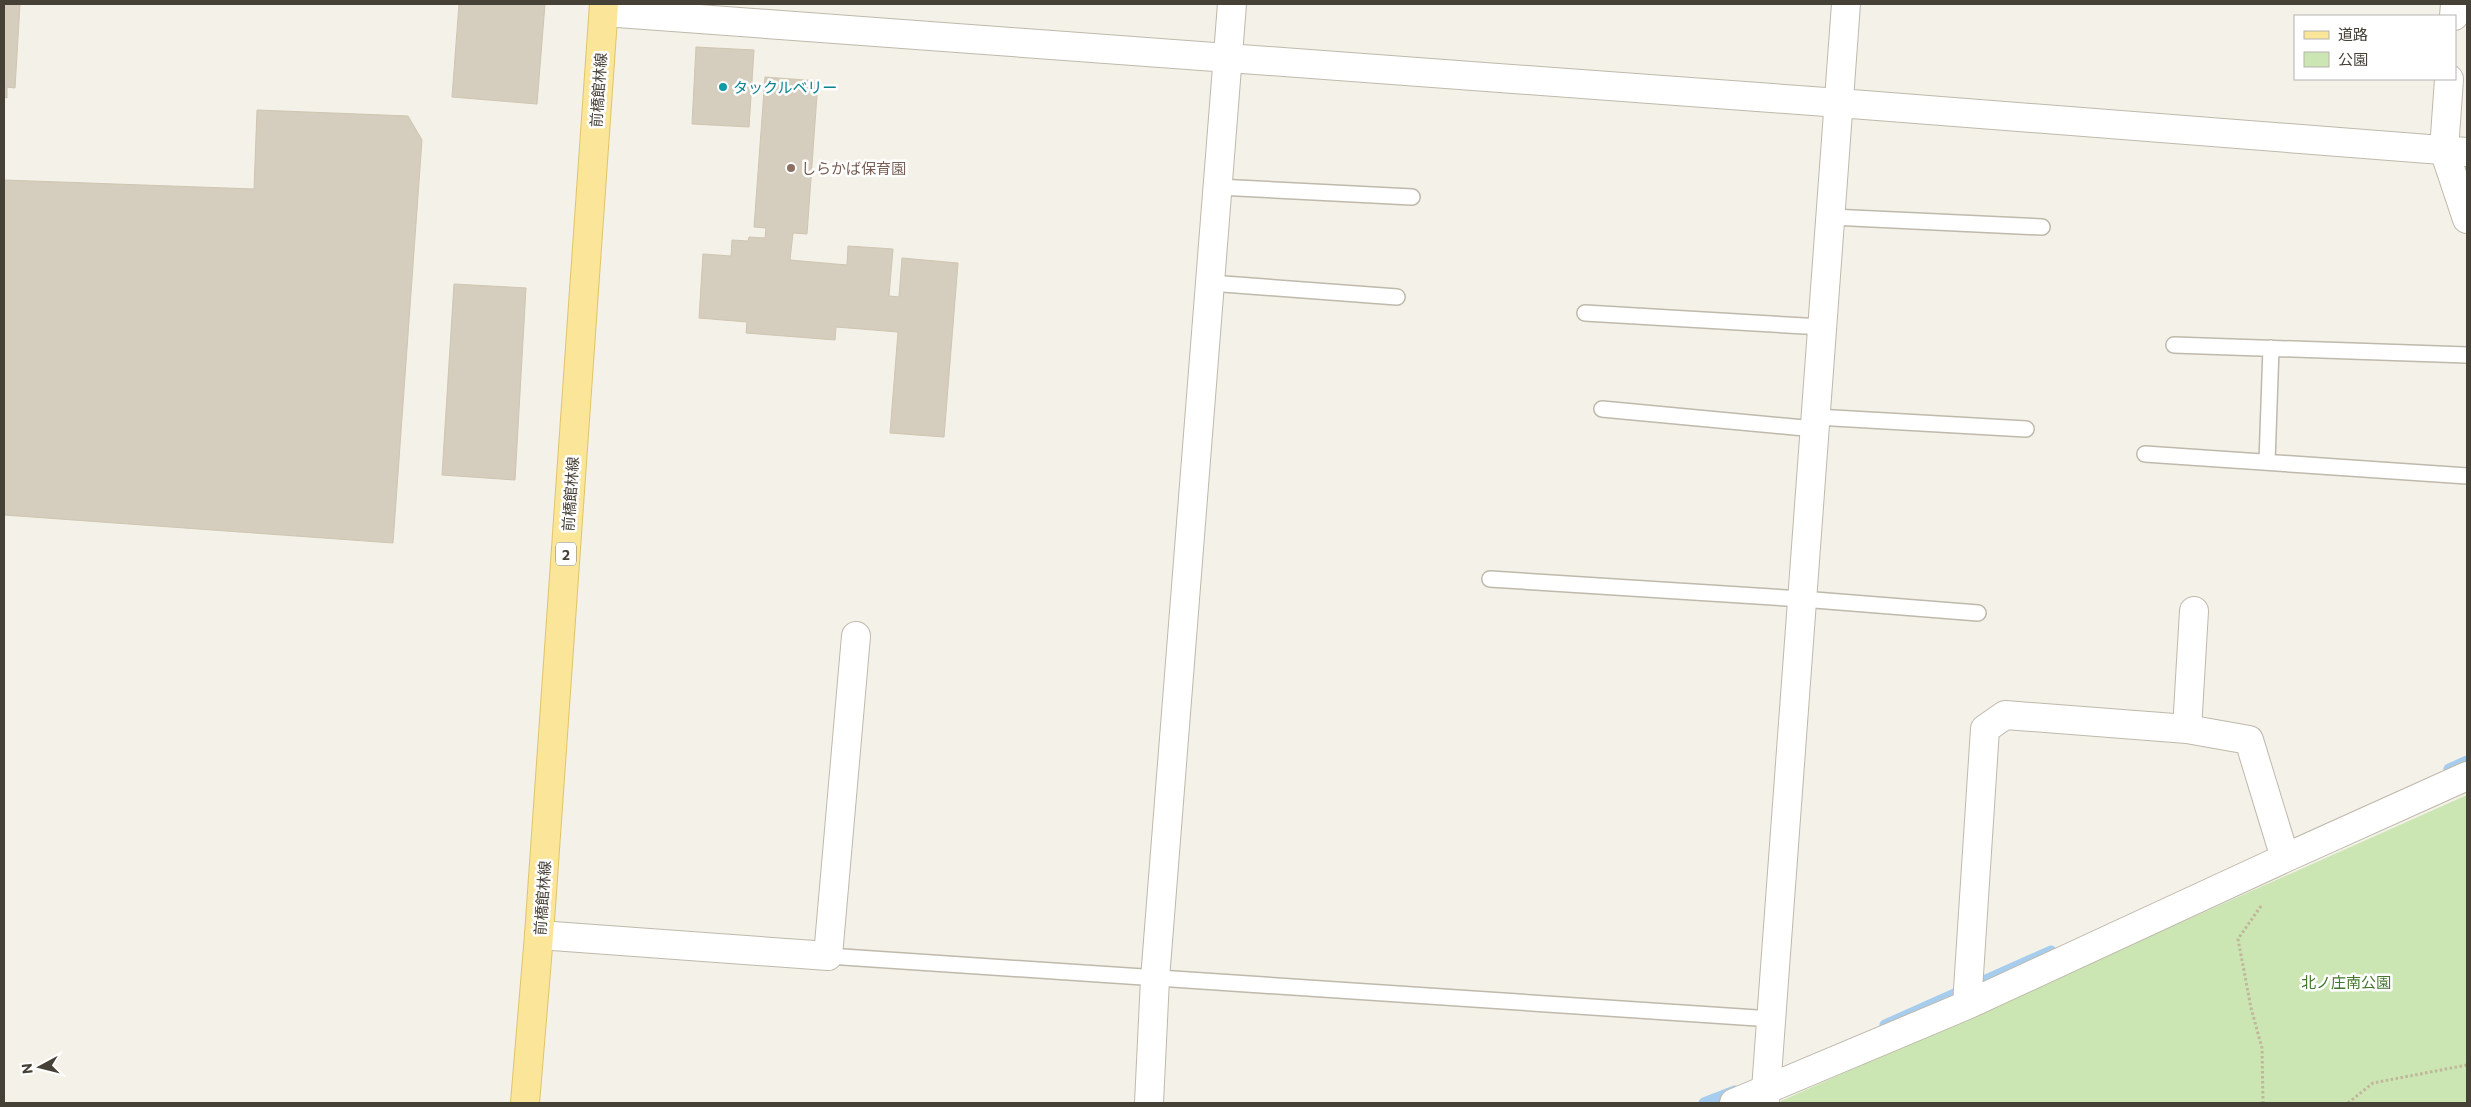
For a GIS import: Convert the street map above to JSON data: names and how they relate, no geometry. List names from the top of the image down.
{
  "streets": {
    "main road": ["前橋館林線", "2"]
  },
  "parks": ["北ノ庄南公園"],
  "places": ["タックルベリー", "しらかば保育園"],
  "legend": ["道路", "公園"],
  "north": "left"
}
